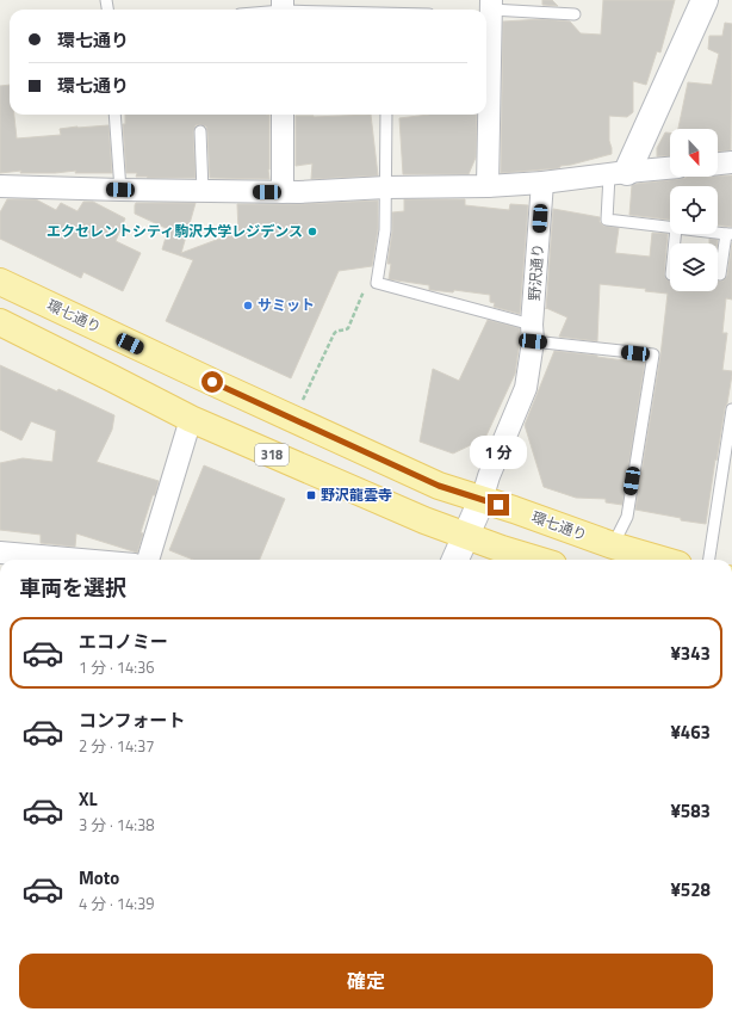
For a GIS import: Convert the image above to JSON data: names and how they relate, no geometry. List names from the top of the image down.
{
  "streets": {
    "main road": ["環七通り", "318"],
    "street": ["野沢通り"]
  },
  "crossings": [
    ["野沢通り", "環七通り"],
    ["野沢通り", "318"]
  ],
  "places": {
    "other": ["エクセレントシティ駒沢大学レジデンス", "サミット"],
    "transit": ["野沢龍雲寺"]
  },
  "north": "bottom",
  "page": {
    "banner": ["環七通り", "環七通り"],
    "bubble": "1 分",
    "heading": "車両を選択",
    "list": [
      {
        "name": "エコノミー",
        "note": "1 分 · 14:36",
        "value": "¥343"
      },
      {
        "name": "コンフォート",
        "note": "2 分 · 14:37",
        "value": "¥463"
      },
      {
        "name": "XL",
        "note": "3 分 · 14:38",
        "value": "¥583"
      },
      {
        "name": "Moto",
        "note": "4 分 · 14:39",
        "value": "¥528"
      }
    ],
    "buttons": "確定"
  }
}
